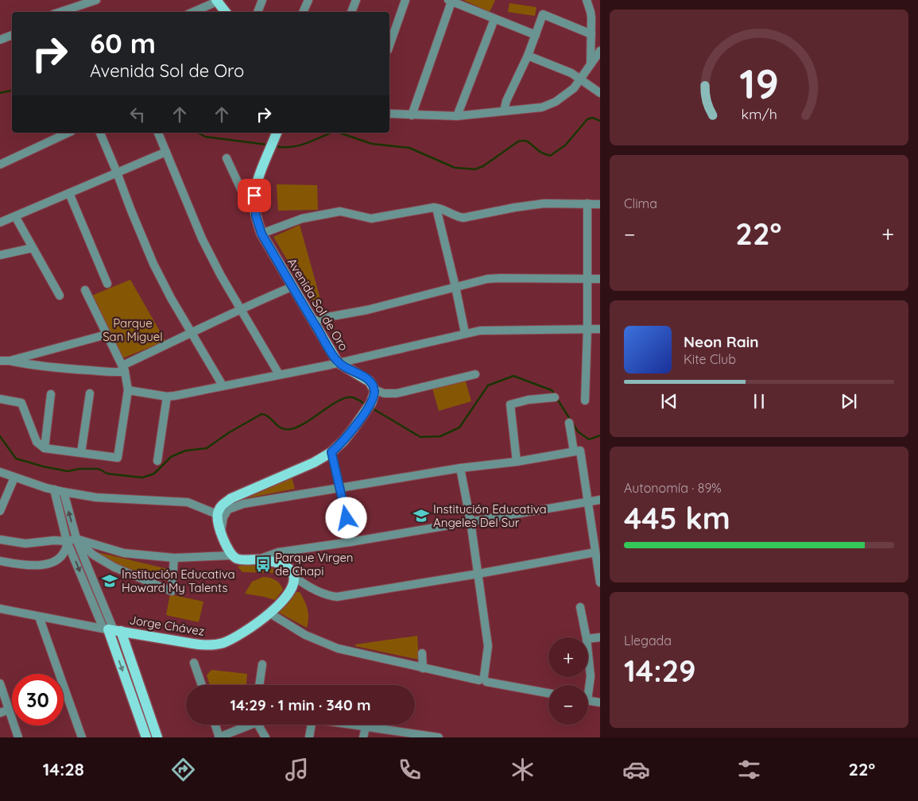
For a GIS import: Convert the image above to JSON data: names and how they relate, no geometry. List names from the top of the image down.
{
  "streets": {
    "main road": ["Avenida Sol de Oro", "Jorge Chávez"]
  },
  "parks": ["Parque San Miguel"],
  "places": {
    "school or university": ["Institución Educativa Angeles Del Sur", "Institución Educativa Howard My Talents"],
    "bus stop": ["Parque Virgen de Chapi"]
  },
  "page": {
    "turn": ["60 m", "Avenida Sol de Oro"],
    "tile": [
      "Clima",
      ["Autonomía · 89%", "445 km"],
      ["Llegada", "14:29"]
    ],
    "heat": ["−", "22°", "+"],
    "song": ["Neon Rain", "Kite Club"],
    "map_buttons": ["+", "−"],
    "limit": "30",
    "trip": "14:29 · 1 min · 340 m",
    "tabs": ["14:28", "22°"],
    "gauge": ["19", "km/h"]
  }
}
